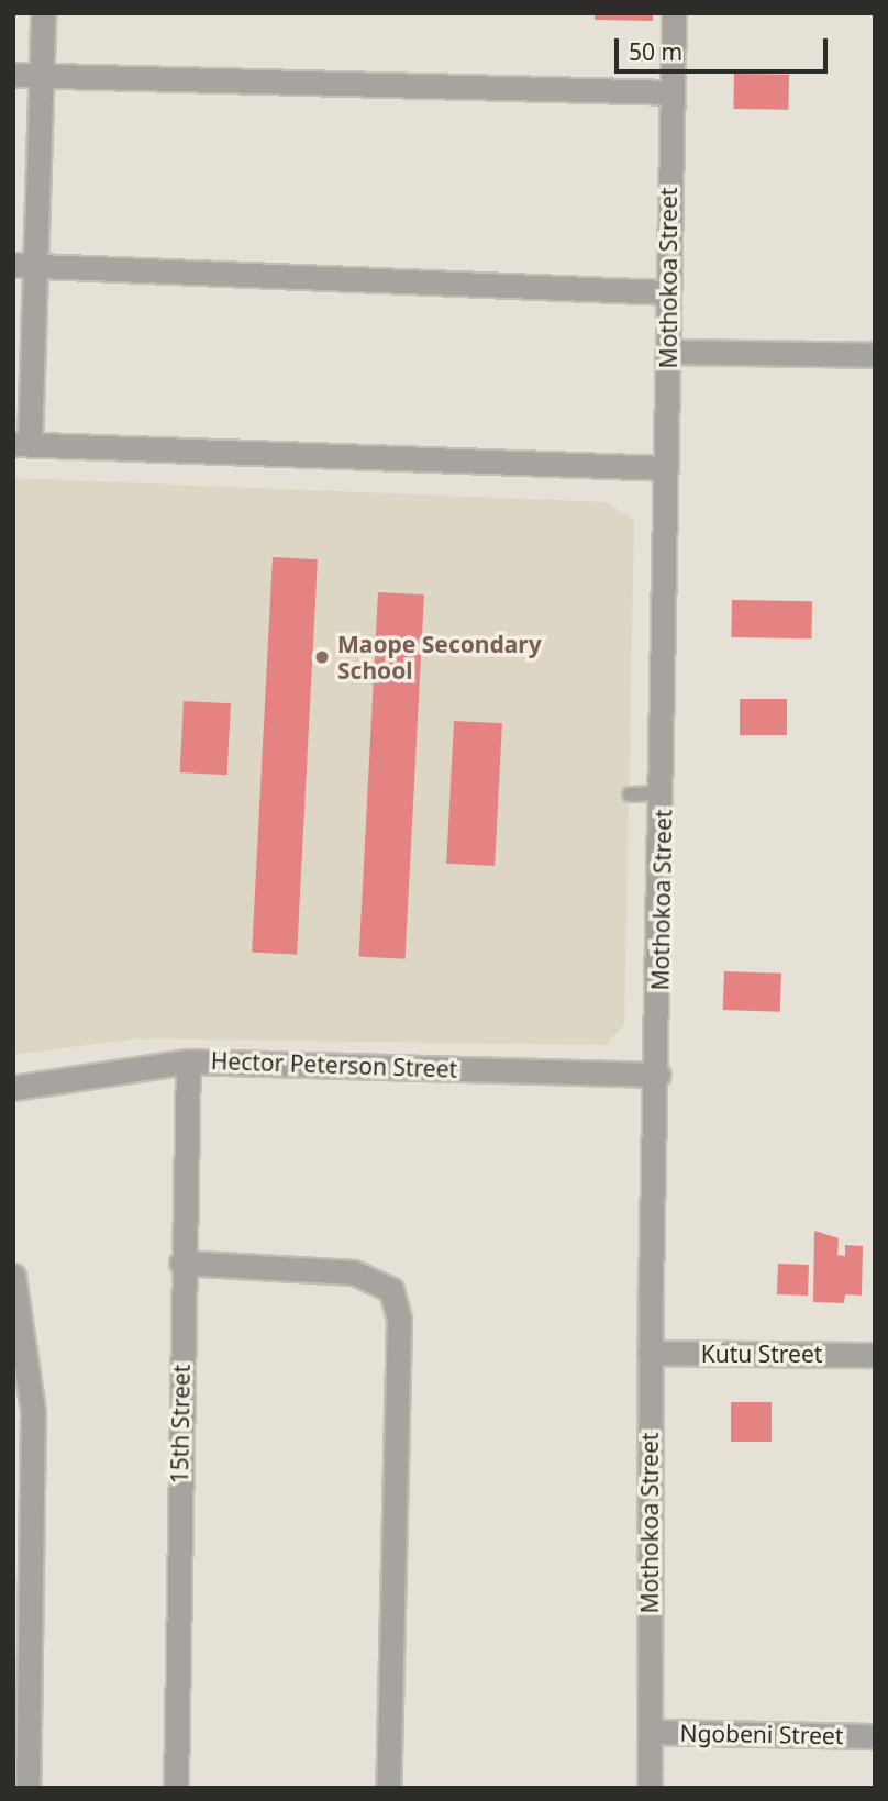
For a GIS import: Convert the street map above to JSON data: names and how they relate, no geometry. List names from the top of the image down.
{
  "streets": {
    "street": [
      "Mothokoa Street",
      "Hector Peterson Street",
      "Kutu Street",
      "15th Street",
      "Ngobeni Street"
    ]
  },
  "crossings": [
    ["Mothokoa Street", "Hector Peterson Street"],
    ["Mothokoa Street", "Kutu Street"],
    ["Mothokoa Street", "Ngobeni Street"],
    ["Hector Peterson Street", "15th Street"]
  ],
  "places": ["Maope Secondary School"],
  "scale_bar": "50 m"
}
